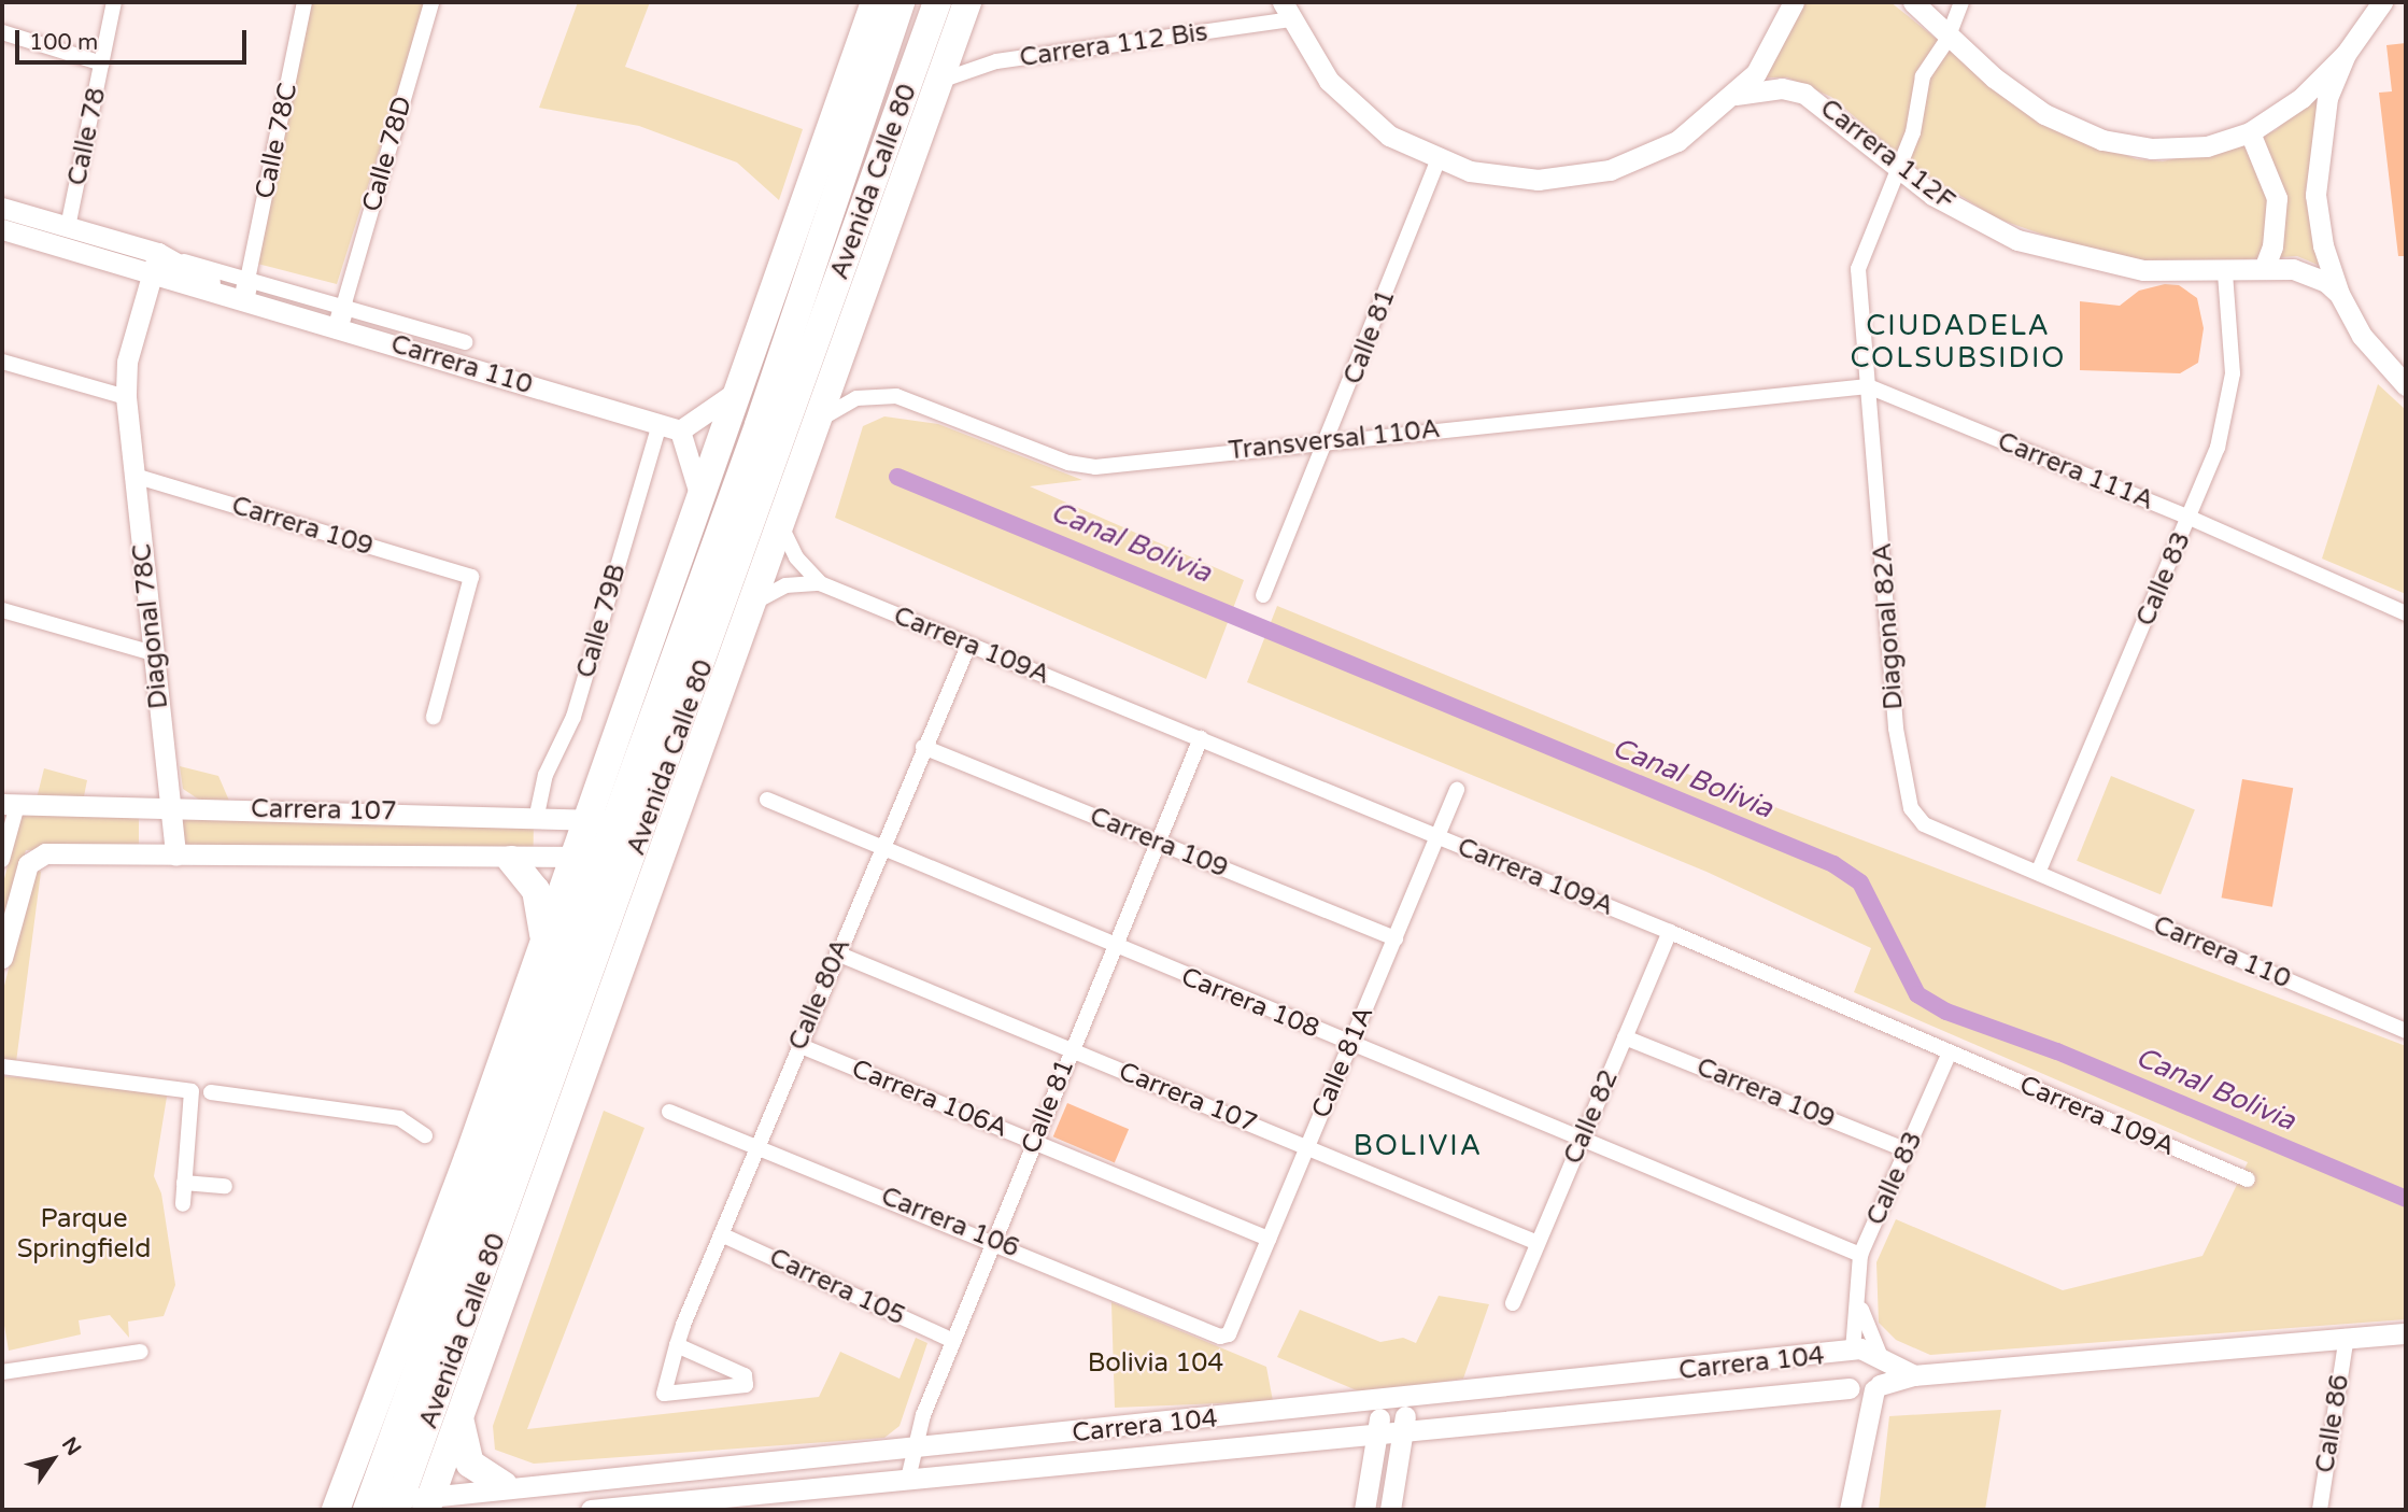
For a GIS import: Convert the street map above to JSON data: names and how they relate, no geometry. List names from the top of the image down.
{
  "streets": {
    "highway": ["Avenida Calle 80"],
    "street": [
      "Carrera 112 Bis",
      "Calle 78",
      "Calle 78C",
      "Calle 78D",
      "Carrera 112F",
      "Calle 81",
      "Carrera 110",
      "Transversal 110A",
      "Carrera 111A",
      "Carrera 109",
      "Calle 83",
      "Calle 79B",
      "Diagonal 78C",
      "Diagonal 82A",
      "Carrera 109A",
      "Carrera 107",
      "Calle 80A",
      "Carrera 108",
      "Calle 81A",
      "Carrera 106A",
      "Calle 82",
      "Carrera 106",
      "Carrera 105",
      "Carrera 104",
      "Calle 86"
    ]
  },
  "crossings": [
    ["Carrera 112 Bis", "Avenida Calle 80"],
    ["Calle 78", "Carrera 110"],
    ["Calle 78C", "Carrera 110"],
    ["Calle 78D", "Carrera 110"],
    ["Carrera 112F", "Calle 83"],
    ["Carrera 112F", "Diagonal 82A"],
    ["Avenida Calle 80", "Transversal 110A"],
    ["Avenida Calle 80", "Carrera 109A"],
    ["Avenida Calle 80", "Carrera 107"],
    ["Avenida Calle 80", "Carrera 104"],
    ["Calle 81", "Transversal 110A"],
    ["Calle 81", "Carrera 109"],
    ["Calle 81", "Carrera 109A"],
    ["Calle 81", "Carrera 107"],
    ["Calle 81", "Carrera 108"],
    ["Calle 81", "Carrera 106A"],
    ["Calle 81", "Carrera 106"],
    ["Calle 81", "Carrera 105"],
    ["Calle 81", "Carrera 104"],
    ["Carrera 110", "Calle 83"],
    ["Carrera 110", "Calle 79B"],
    ["Carrera 110", "Diagonal 82A"],
    ["Transversal 110A", "Carrera 111A"],
    ["Transversal 110A", "Diagonal 82A"],
    ["Carrera 111A", "Calle 83"],
    ["Carrera 111A", "Diagonal 82A"],
    ["Carrera 109", "Calle 83"],
    ["Carrera 109", "Diagonal 78C"],
    ["Carrera 109", "Calle 80A"],
    ["Carrera 109", "Calle 81A"],
    ["Carrera 109", "Calle 82"],
    ["Calle 83", "Diagonal 82A"],
    ["Calle 83", "Carrera 109A"],
    ["Calle 83", "Carrera 108"],
    ["Calle 83", "Carrera 104"],
    ["Calle 79B", "Carrera 107"],
    ["Diagonal 78C", "Carrera 107"],
    ["Carrera 109A", "Calle 80A"],
    ["Carrera 109A", "Calle 81A"],
    ["Carrera 109A", "Calle 82"],
    ["Carrera 107", "Calle 80A"],
    ["Carrera 107", "Calle 81A"],
    ["Carrera 107", "Calle 82"],
    ["Calle 80A", "Carrera 108"],
    ["Calle 80A", "Carrera 106A"],
    ["Calle 80A", "Carrera 106"],
    ["Calle 80A", "Carrera 105"],
    ["Carrera 108", "Calle 81A"],
    ["Carrera 108", "Calle 82"],
    ["Calle 81A", "Carrera 106A"],
    ["Calle 81A", "Carrera 106"],
    ["Carrera 104", "Calle 86"]
  ],
  "districts": ["CIUDADELA COLSUBSIDIO", "BOLIVIA"],
  "water": ["Canal Bolivia"],
  "parks": ["Parque Springfield", "Bolivia 104"],
  "scale_bar": "100 m",
  "north": "top right"
}
